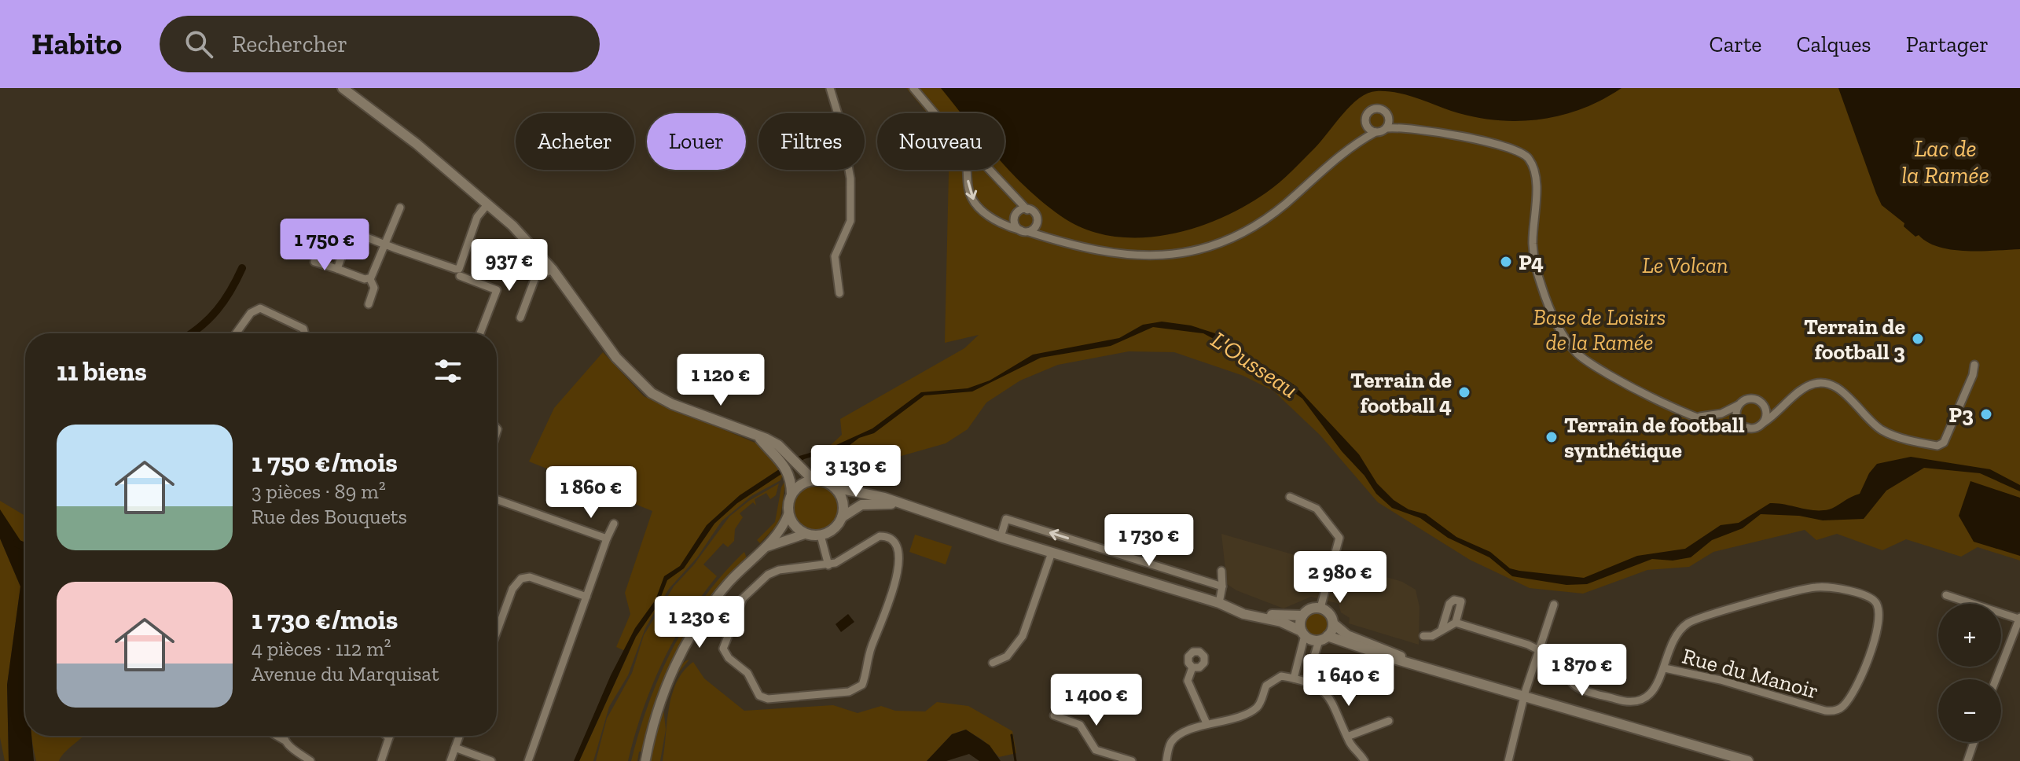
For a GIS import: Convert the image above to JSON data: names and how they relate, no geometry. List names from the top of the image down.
{
  "streets": {
    "street": ["Rue du Manoir"]
  },
  "water": ["Lac de la Ramée", "L'Ousseau"],
  "parks": ["Le Volcan", "Base de Loisirs de la Ramée"],
  "places": [
    "P4",
    "Terrain de football 3",
    "Terrain de football 4",
    "P3",
    "Terrain de football synthétique"
  ],
  "page": {
    "header": "Habito",
    "search": "Rechercher",
    "nav": ["Carte", "Calques", "Partager"],
    "chip": [
      "Acheter",
      "Louer",
      "Filtres",
      "Nouveau"
    ],
    "price": [
      "1 750 €",
      "937 €",
      "1 120 €",
      "3 130 €",
      "1 860 €",
      "1 730 €",
      "2 980 €",
      "1 230 €",
      "1 870 €",
      "1 640 €",
      "1 400 €"
    ],
    "heading": "11 biens",
    "list": [
      {
        "name": "1 750 €/mois",
        "note": "3 pièces · 89 m² · Rue des Bouquets"
      },
      {
        "name": "1 730 €/mois",
        "note": "4 pièces · 112 m² · Avenue du Marquisat"
      }
    ],
    "map_buttons": ["+", "−"]
  }
}
